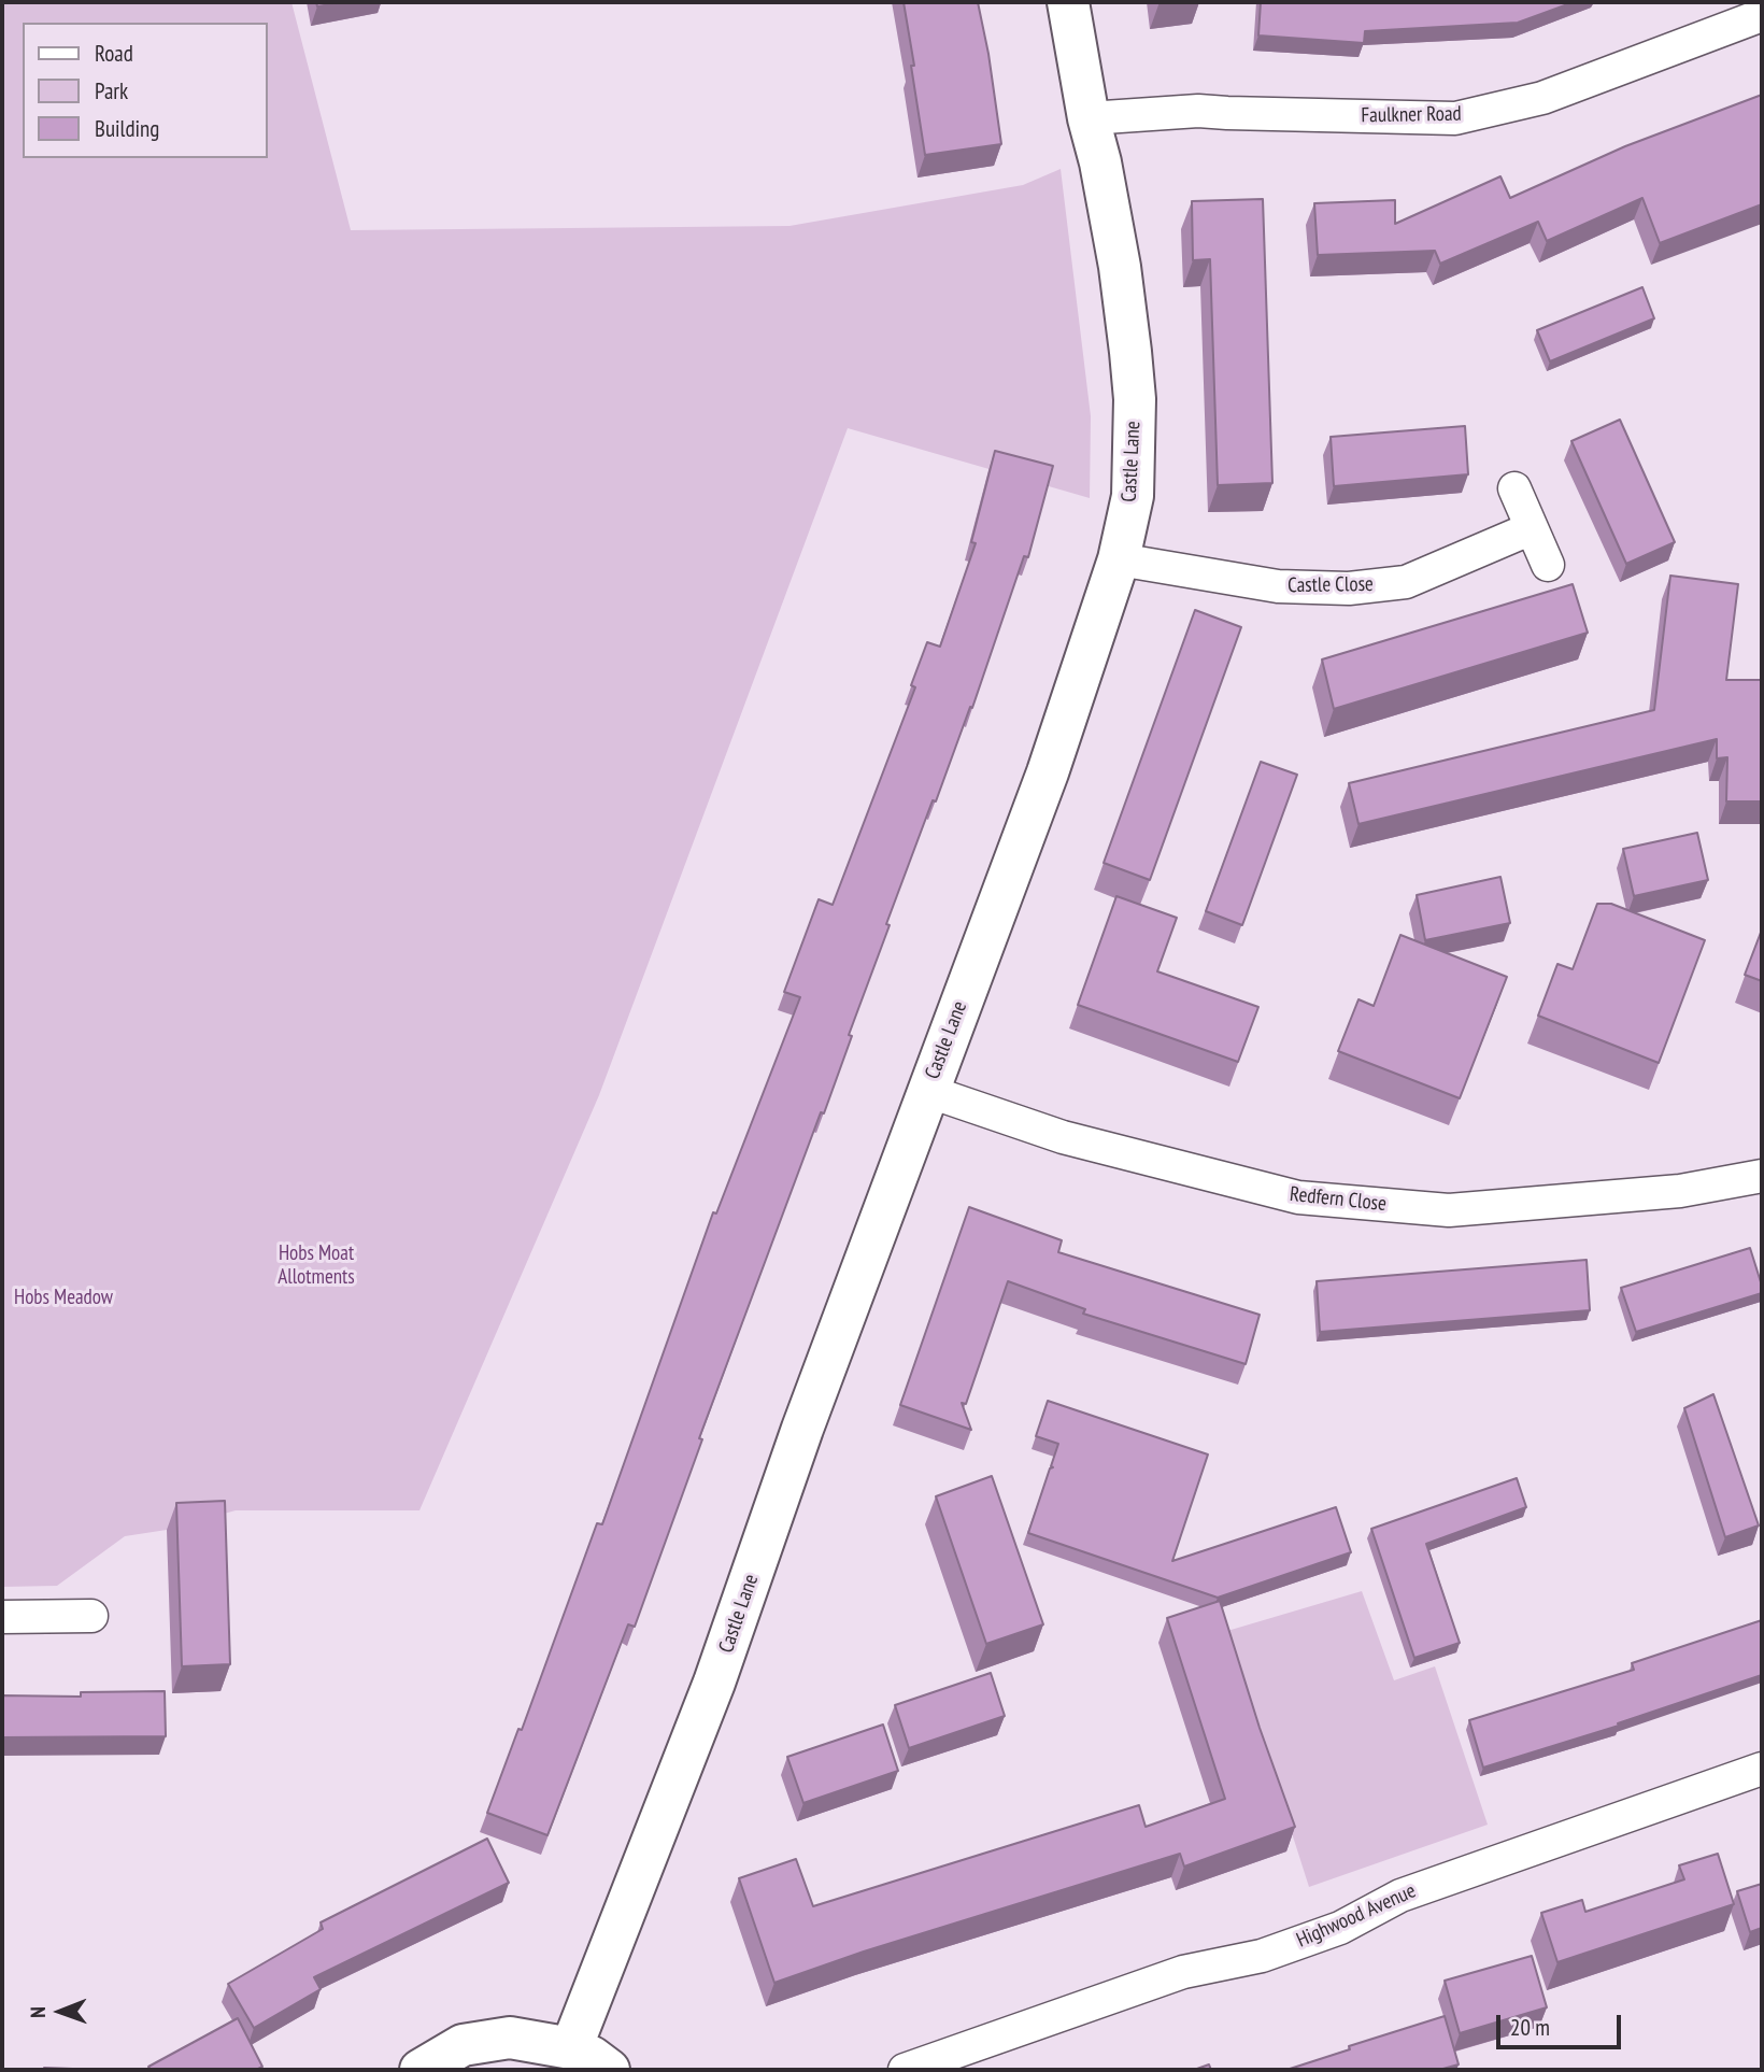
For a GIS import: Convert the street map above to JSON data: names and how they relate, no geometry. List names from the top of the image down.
{
  "streets": {
    "street": [
      "Faulkner Road",
      "Castle Lane",
      "Castle Close",
      "Redfern Close",
      "Highwood Avenue"
    ]
  },
  "crossings": [
    ["Faulkner Road", "Castle Lane"],
    ["Castle Lane", "Castle Close"],
    ["Castle Lane", "Redfern Close"]
  ],
  "parks": ["Hobs Moat Allotments", "Hobs Meadow"],
  "legend": ["Road", "Park", "Building"],
  "scale_bar": "20 m",
  "north": "left"
}
